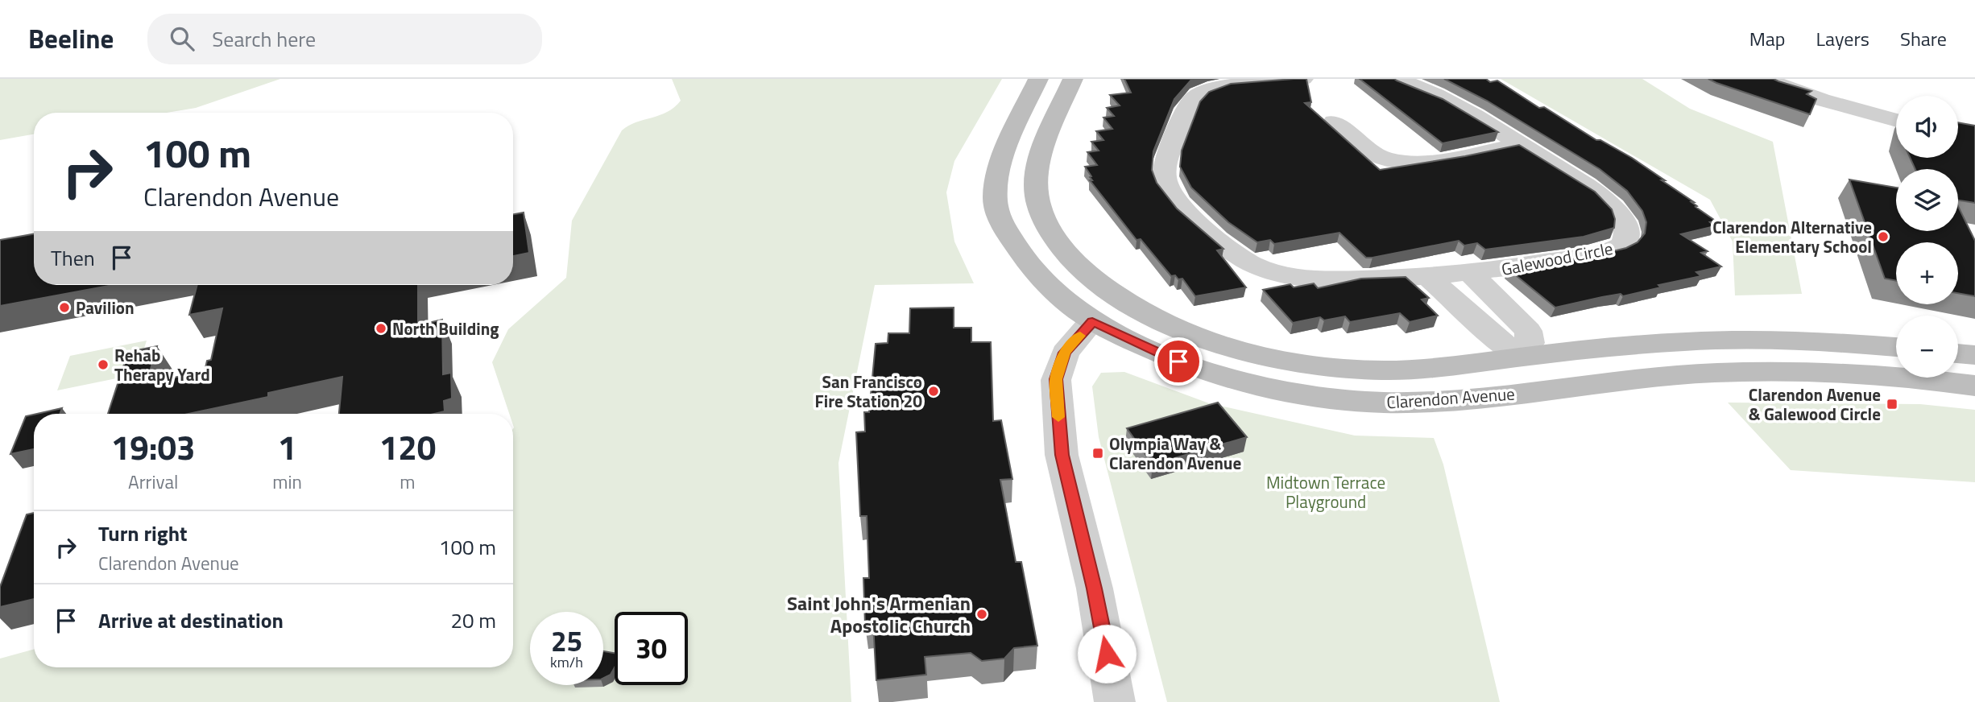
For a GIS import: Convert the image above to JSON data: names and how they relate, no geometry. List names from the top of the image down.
{
  "streets": {
    "main road": ["Clarendon Avenue"],
    "street": ["Galewood Circle"]
  },
  "crossings": [
    ["Galewood Circle", "Clarendon Avenue"]
  ],
  "parks": ["Midtown Terrace Playground"],
  "places": {
    "other": [
      "Clarendon Alternative Elementary School",
      "Pavilion",
      "North Building",
      "Rehab Therapy Yard",
      "San Francisco Fire Station 20",
      "Saint John's Armenian Apostolic Church"
    ],
    "transit": ["Clarendon Avenue & Galewood Circle", "Olympia Way & Clarendon Avenue"]
  },
  "page": {
    "header": "Beeline",
    "search": "Search here",
    "nav": ["Map", "Layers", "Share"],
    "map_buttons": ["+", "−"],
    "turn": ["100 m", "Clarendon Avenue"],
    "then": "Then",
    "eta": [
      "19:03",
      "Arrival",
      "1",
      "min",
      "120",
      "m"
    ],
    "list": [
      {
        "name": "Turn right",
        "note": "Clarendon Avenue",
        "value": "100 m"
      },
      {
        "name": "Arrive at destination",
        "value": "20 m"
      }
    ],
    "speed": "25 km/h",
    "limit": "30"
  }
}
